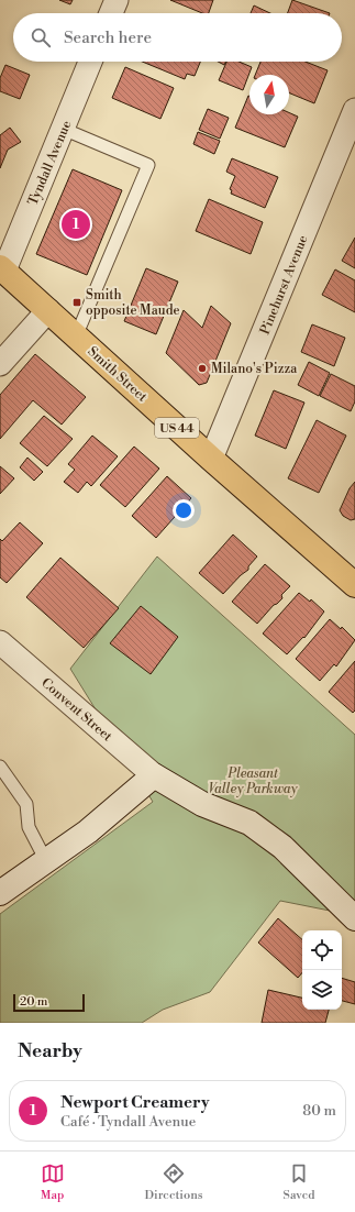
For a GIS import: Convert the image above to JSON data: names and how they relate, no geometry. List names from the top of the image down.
{
  "streets": {
    "main road": ["Smith Street", "US 44"],
    "street": ["Tyndall Avenue", "Pinehurst Avenue", "Convent Street"]
  },
  "crossings": [
    ["Tyndall Avenue", "Smith Street"],
    ["Pinehurst Avenue", "Smith Street"]
  ],
  "parks": ["Pleasant Valley Parkway"],
  "places": {
    "transit": ["Smith opposite Maude"],
    "other": ["Milano's Pizza"]
  },
  "scale_bar": "20 m",
  "north": "top",
  "page": {
    "search": "Search here",
    "pins": "1",
    "scale": "20 m",
    "heading": "Nearby",
    "list": [
      {
        "mark": "1",
        "name": "Newport Creamery",
        "note": "Café · Tyndall Avenue",
        "value": "80 m"
      }
    ],
    "nav": ["Map", "Directions", "Saved"]
  }
}
